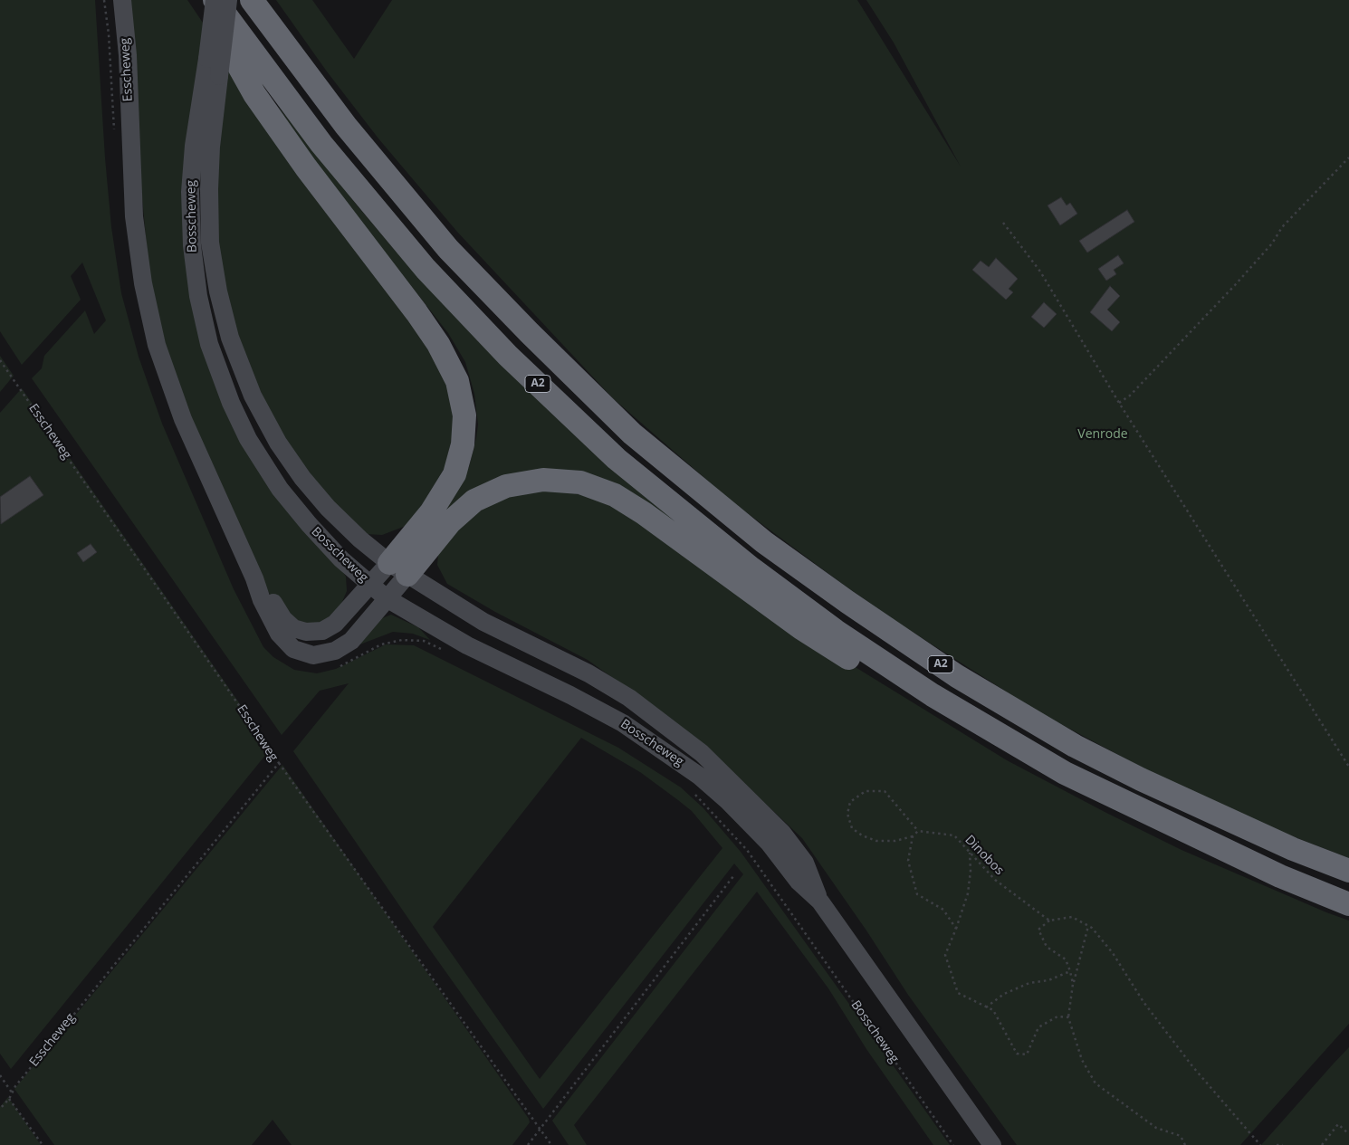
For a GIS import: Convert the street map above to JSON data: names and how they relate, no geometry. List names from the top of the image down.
{
  "streets": {
    "highway": ["A2"],
    "main road": ["Esscheweg", "Bosscheweg"],
    "path": ["Dinobos"]
  },
  "crossings": [
    ["Esscheweg", "Bosscheweg"],
    ["Esscheweg", "A2"],
    ["Bosscheweg", "A2"]
  ],
  "parks": ["Venrode"]
}
